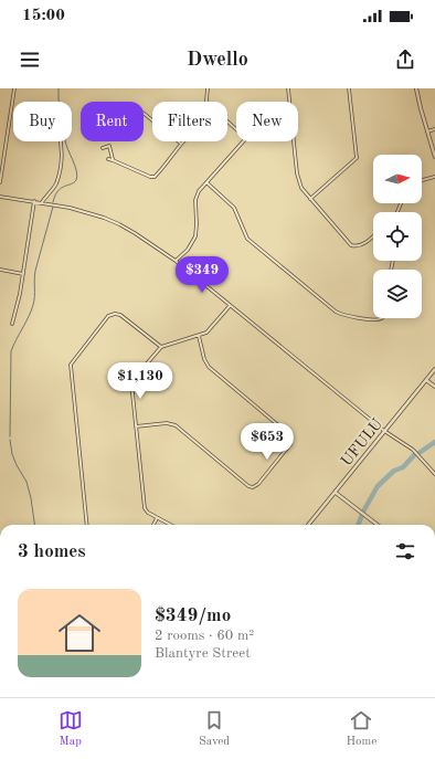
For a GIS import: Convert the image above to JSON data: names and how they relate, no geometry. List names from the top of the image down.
{
  "streets": {
    "street": ["UFULU"]
  },
  "north": "right",
  "page": {
    "status": "15:00",
    "header": "Dwello",
    "chip": [
      "Buy",
      "Rent",
      "Filters",
      "New"
    ],
    "price": ["$349", "$1,130", "$653"],
    "heading": "3 homes",
    "list": [
      {
        "name": "$349/mo",
        "note": "2 rooms · 60 m² · Blantyre Street"
      }
    ],
    "tabs": ["Map", "Saved", "Home"]
  }
}
